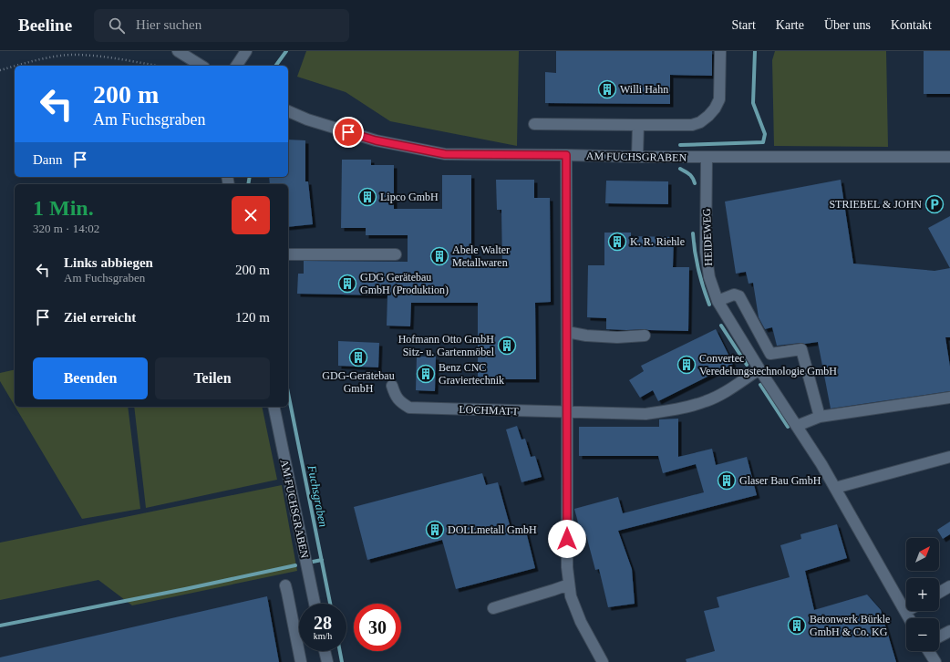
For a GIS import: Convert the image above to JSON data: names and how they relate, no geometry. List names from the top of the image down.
{
  "streets": {
    "street": ["AM FUCHSGRABEN", "HEIDEWEG", "LOCHMATT"]
  },
  "crossings": [
    ["AM FUCHSGRABEN", "HEIDEWEG"]
  ],
  "water": ["Fuchsgraben"],
  "places": {
    "building": [
      "Willi Hahn",
      "Lipco GmbH",
      "K. R. Riehle",
      "Abele Walter Metallwaren",
      "GDG Gerätebau GmbH (Produktion)",
      "Hofmann Otto GmbH Sitz- u. Gartenmöbel",
      "GDG-Gerätebau GmbH",
      "Convertec Veredelungstechnologie GmbH",
      "Benz CNC Graviertechnik",
      "Glaser Bau GmbH",
      "DOLLmetall GmbH",
      "Betonwerk Bürkle GmbH & Co. KG"
    ],
    "parking": ["STRIEBEL & JOHN"]
  },
  "north": "top right",
  "page": {
    "header": "Beeline",
    "search": "Hier suchen",
    "nav": [
      "Start",
      "Karte",
      "Über uns",
      "Kontakt"
    ],
    "turn": ["200 m", "Am Fuchsgraben"],
    "then": "Dann",
    "heading": ["1 Min.", "320 m · 14:02"],
    "list": [
      {
        "name": "Links abbiegen",
        "note": "Am Fuchsgraben",
        "value": "200 m"
      },
      {
        "name": "Ziel erreicht",
        "value": "120 m"
      }
    ],
    "buttons": ["Beenden", "Teilen"],
    "map_buttons": ["+", "−"],
    "speed": "28 km/h",
    "limit": "30"
  }
}
